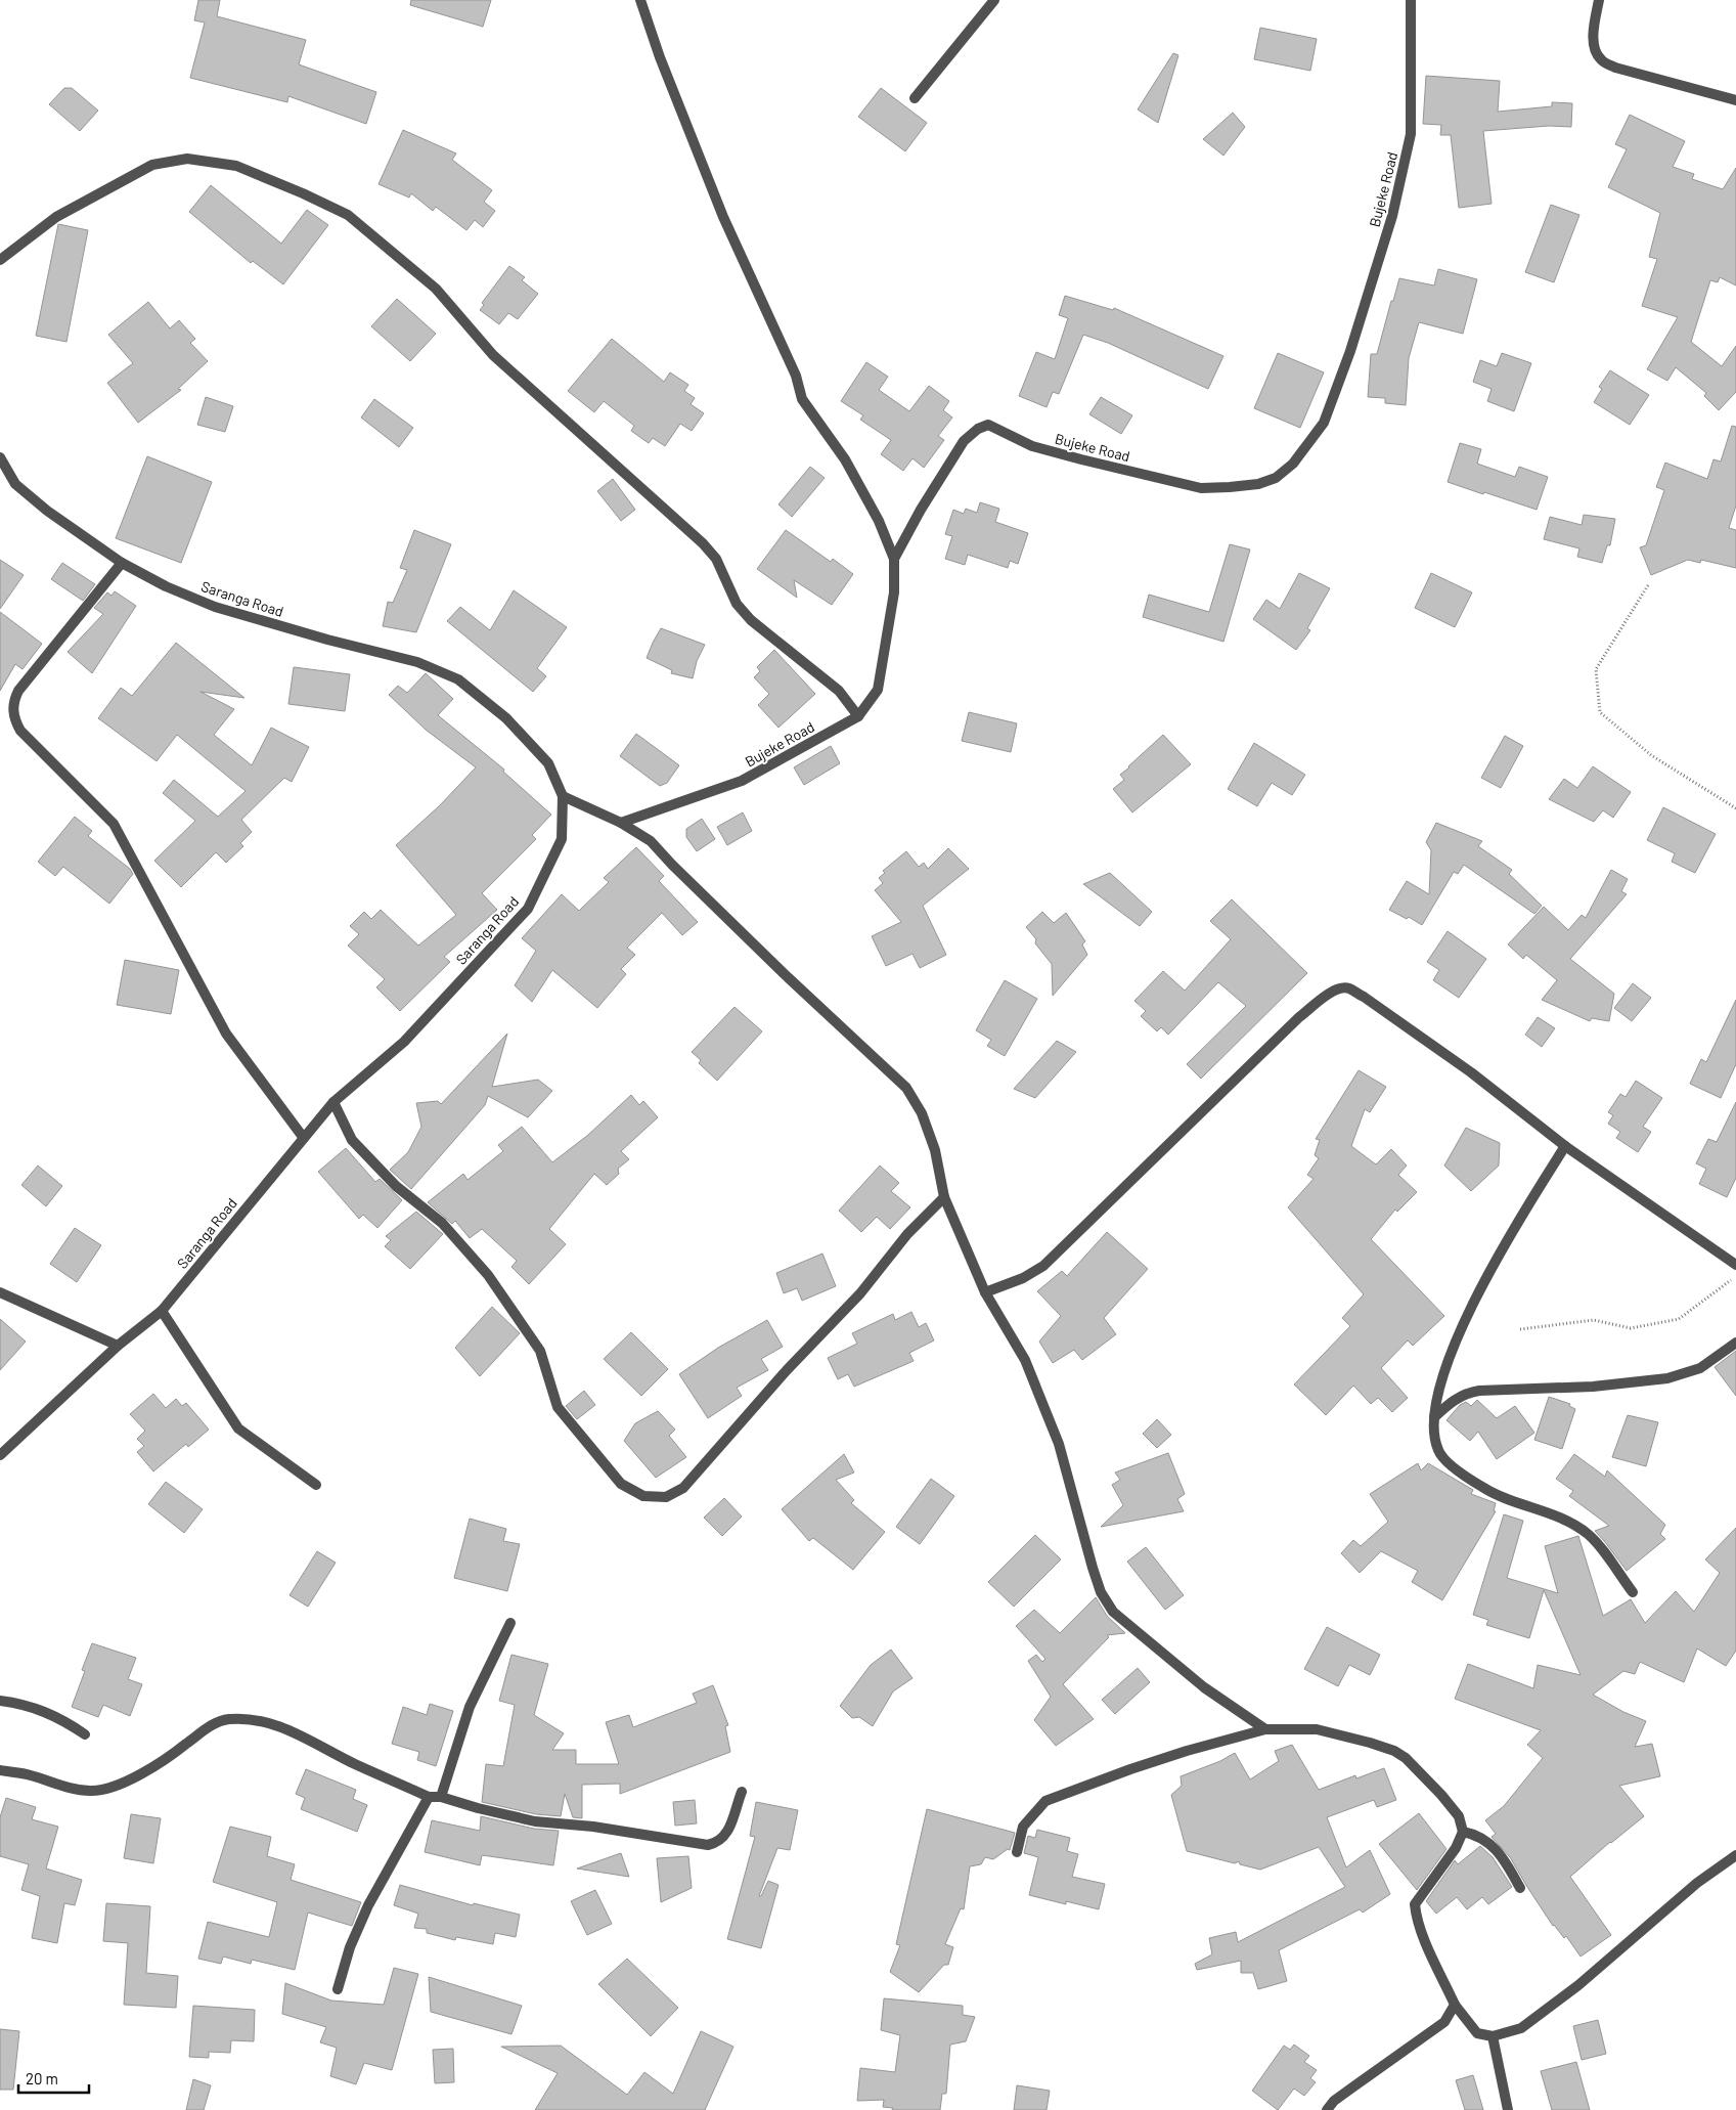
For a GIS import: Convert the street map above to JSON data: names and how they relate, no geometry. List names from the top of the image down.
{
  "streets": {
    "street": ["Bujeke Road", "Saranga Road"]
  },
  "scale_bar": "20 m"
}
